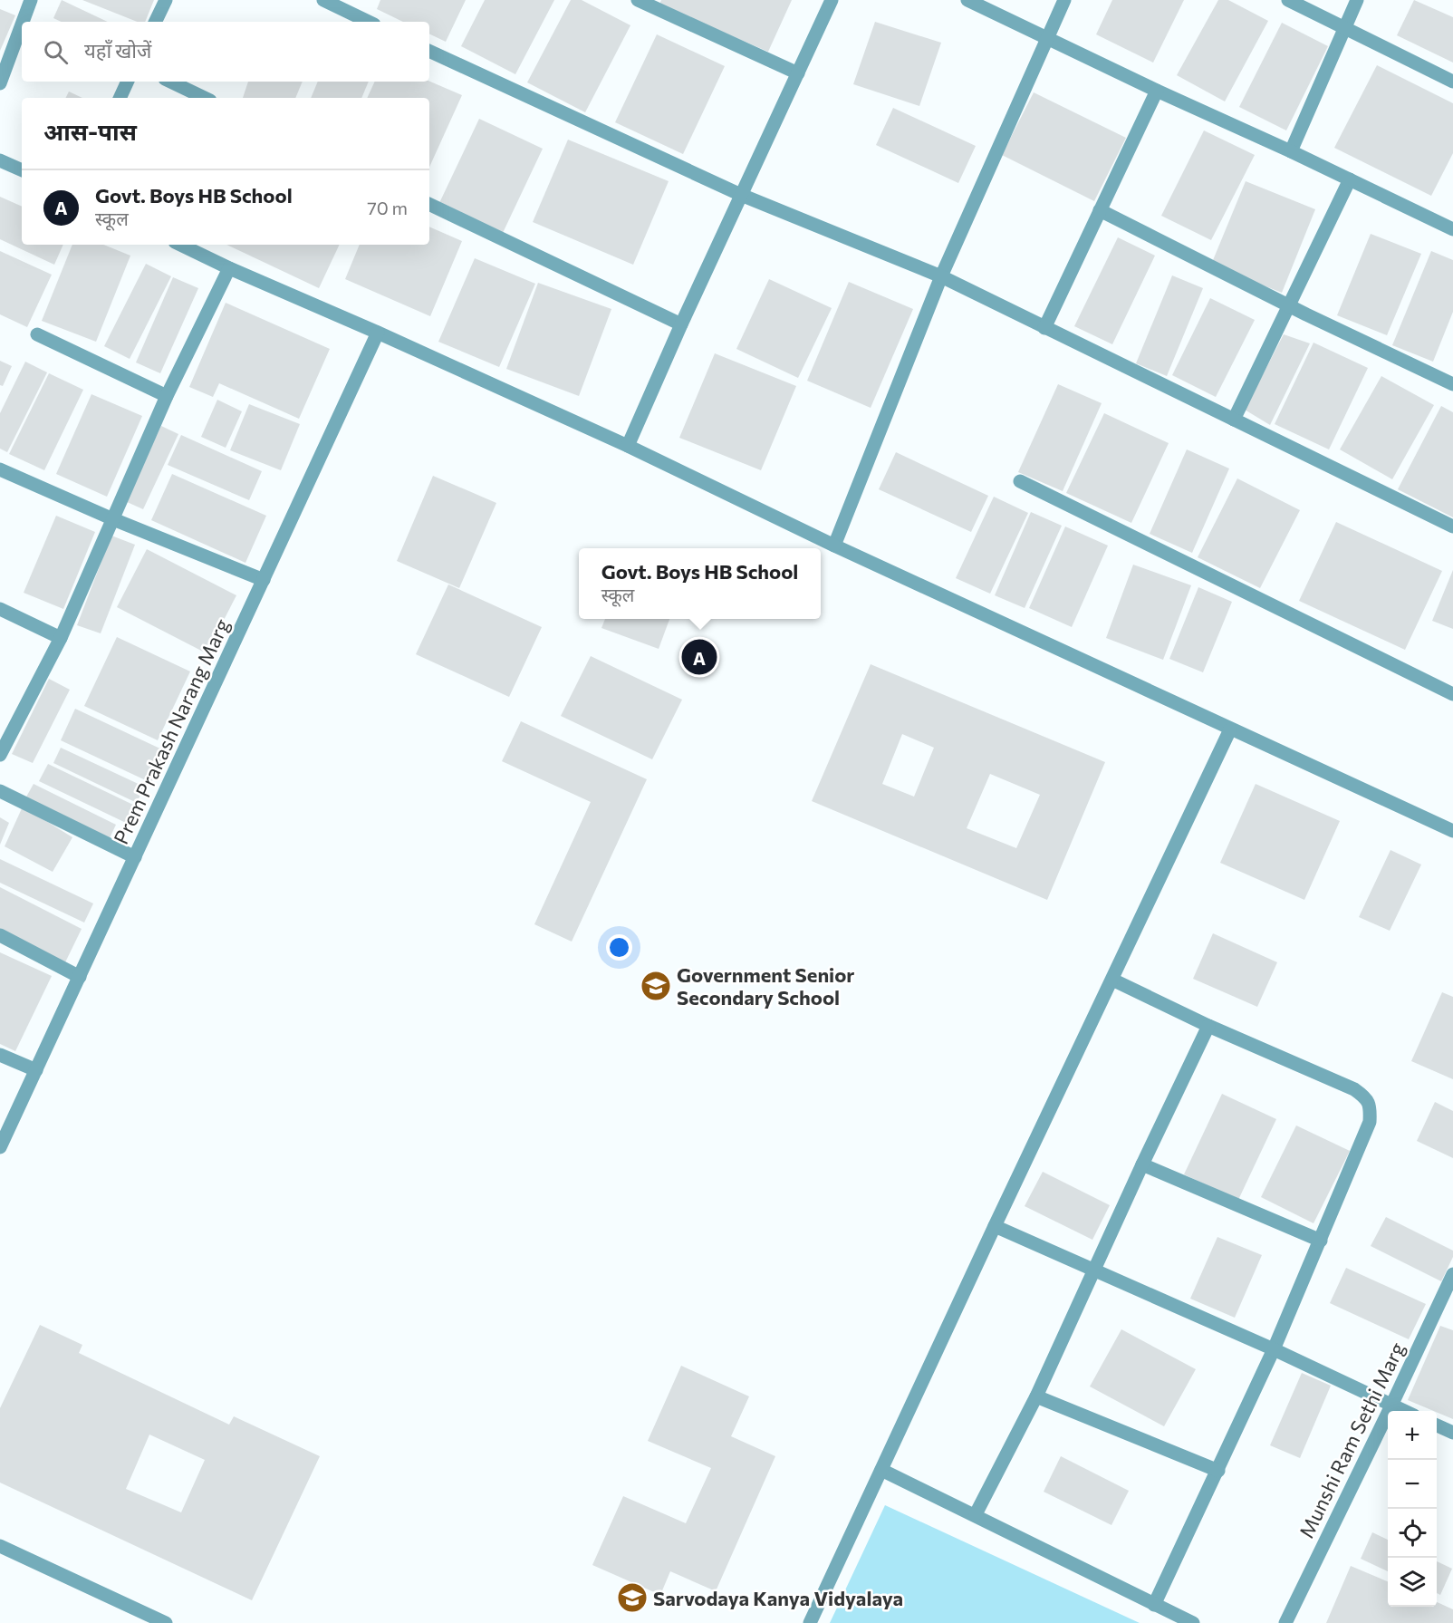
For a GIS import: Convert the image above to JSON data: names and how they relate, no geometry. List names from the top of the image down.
{
  "streets": {
    "street": ["Prem Prakash Narang Marg", "Munshi Ram Sethi Marg"]
  },
  "places": {
    "school or university": ["Government Senior Secondary School", "Sarvodaya Kanya Vidyalaya"]
  },
  "page": {
    "search": "यहाँ खोजें",
    "heading": "आस-पास",
    "list": [
      {
        "mark": "A",
        "name": "Govt. Boys HB School",
        "note": "स्कूल",
        "value": "70 m"
      }
    ],
    "popup": ["Govt. Boys HB School", "स्कूल"],
    "pins": "A",
    "map_buttons": ["+", "−"]
  }
}
